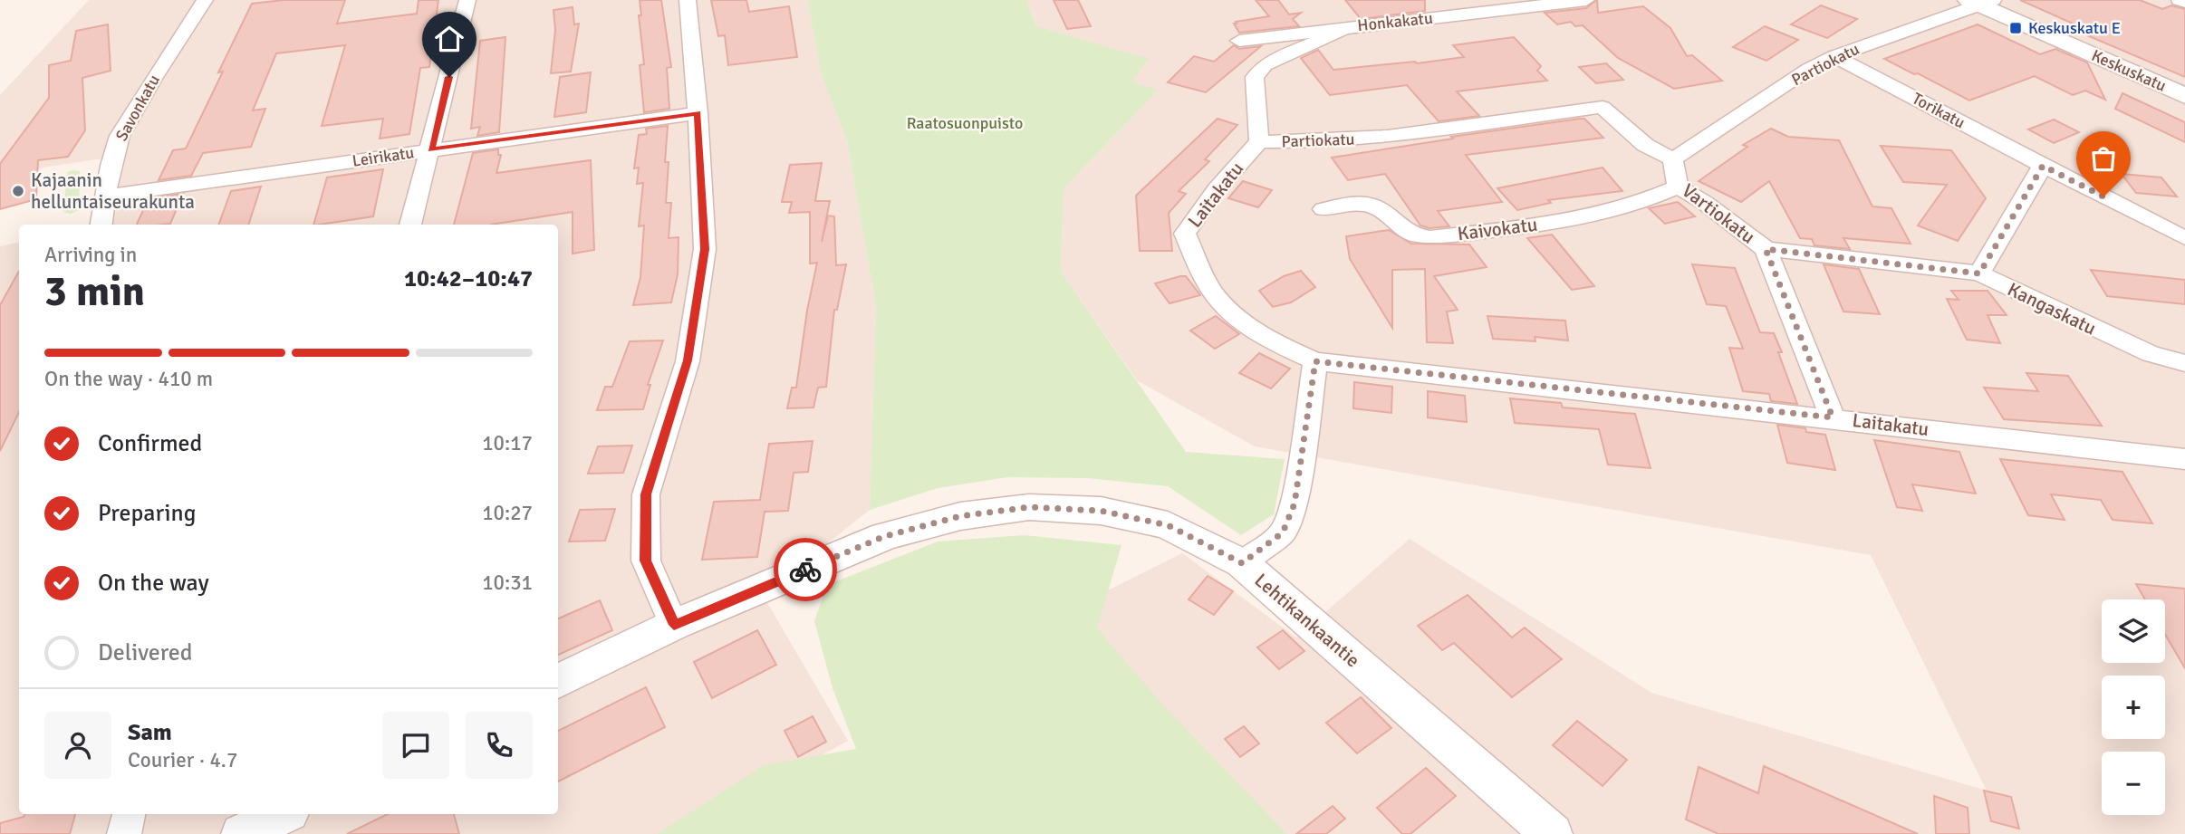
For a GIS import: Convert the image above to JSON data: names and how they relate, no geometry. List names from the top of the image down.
{
  "streets": {
    "street": [
      "Honkakatu",
      "Partiokatu",
      "Keskuskatu",
      "Savonkatu",
      "Torikatu",
      "Leirikatu",
      "Laitakatu",
      "Vartiokatu",
      "Kaivokatu",
      "Kangaskatu",
      "Lehtikankaantie"
    ]
  },
  "crossings": [
    ["Partiokatu", "Keskuskatu"],
    ["Partiokatu", "Torikatu"],
    ["Partiokatu", "Laitakatu"],
    ["Partiokatu", "Vartiokatu"],
    ["Savonkatu", "Leirikatu"],
    ["Laitakatu", "Vartiokatu"],
    ["Vartiokatu", "Kaivokatu"],
    ["Vartiokatu", "Kangaskatu"]
  ],
  "parks": ["Raatosuonpuisto"],
  "places": {
    "transit": ["Keskuskatu E"],
    "other": ["Kajaanin helluntaiseurakunta"]
  },
  "page": {
    "heading": ["3 min", "Arriving in", "10:42–10:47"],
    "panel": ["Sam", "Courier · 4.7"],
    "bar": "On the way · 410 m",
    "list": [
      ["Confirmed", "10:17"],
      ["Preparing", "10:27"],
      ["On the way", "10:31"],
      "Delivered"
    ],
    "map_buttons": ["+", "−"]
  }
}
